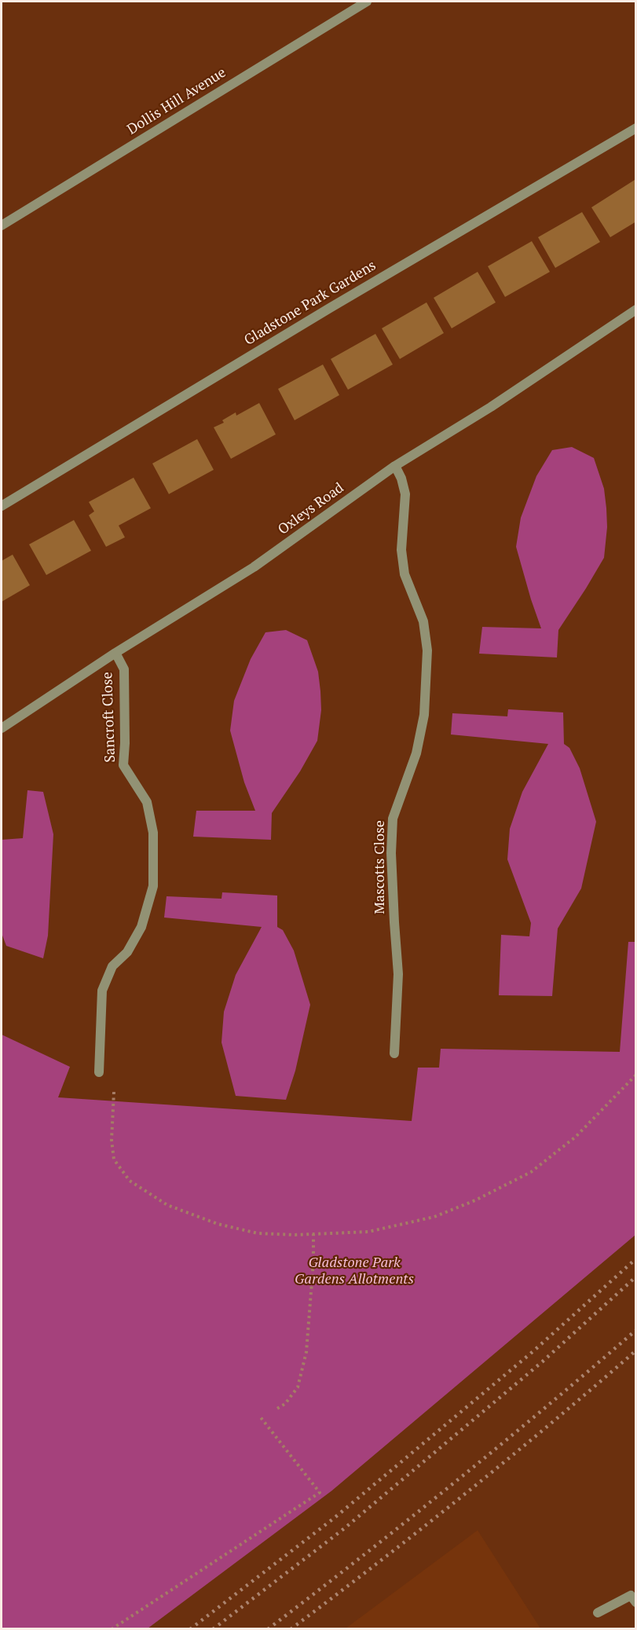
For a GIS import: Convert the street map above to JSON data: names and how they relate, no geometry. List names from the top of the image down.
{
  "streets": {
    "street": [
      "Dollis Hill Avenue",
      "Gladstone Park Gardens",
      "Oxleys Road",
      "Sancroft Close",
      "Mascotts Close"
    ]
  },
  "crossings": [
    ["Oxleys Road", "Sancroft Close"],
    ["Oxleys Road", "Mascotts Close"]
  ],
  "parks": ["Gladstone Park Gardens Allotments"]
}
